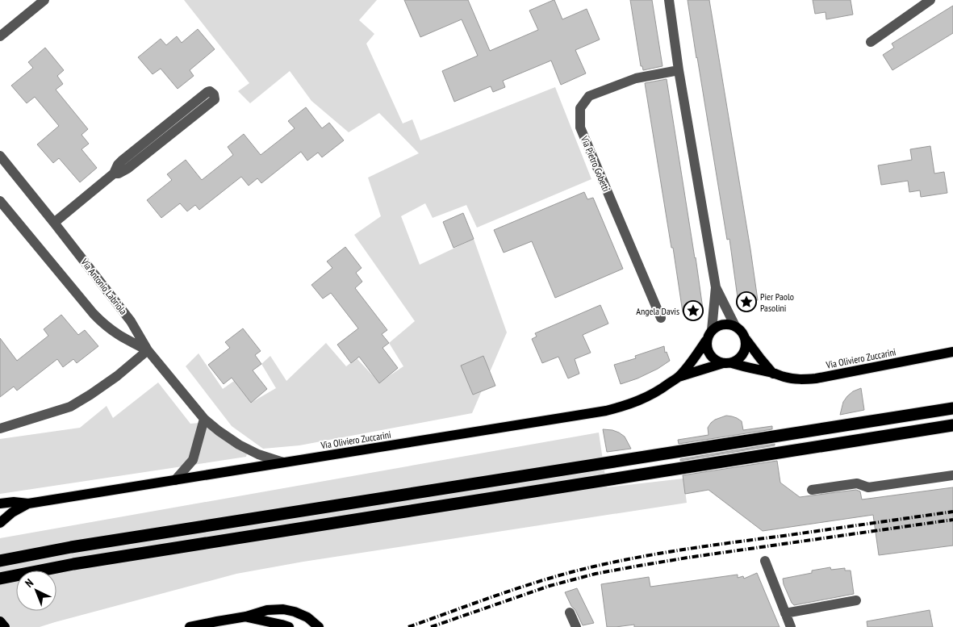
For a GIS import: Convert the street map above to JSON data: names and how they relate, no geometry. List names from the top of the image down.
{
  "streets": {
    "main road": ["Via Oliviero Zuccarini"],
    "street": ["Via Pietro Gobetti", "Via Antonio Labriola"]
  },
  "crossings": [
    ["Via Antonio Labriola", "Via Oliviero Zuccarini"]
  ],
  "places": {
    "place": ["Pier Paolo Pasolini", "Angela Davis"]
  },
  "north": "top left"
}
